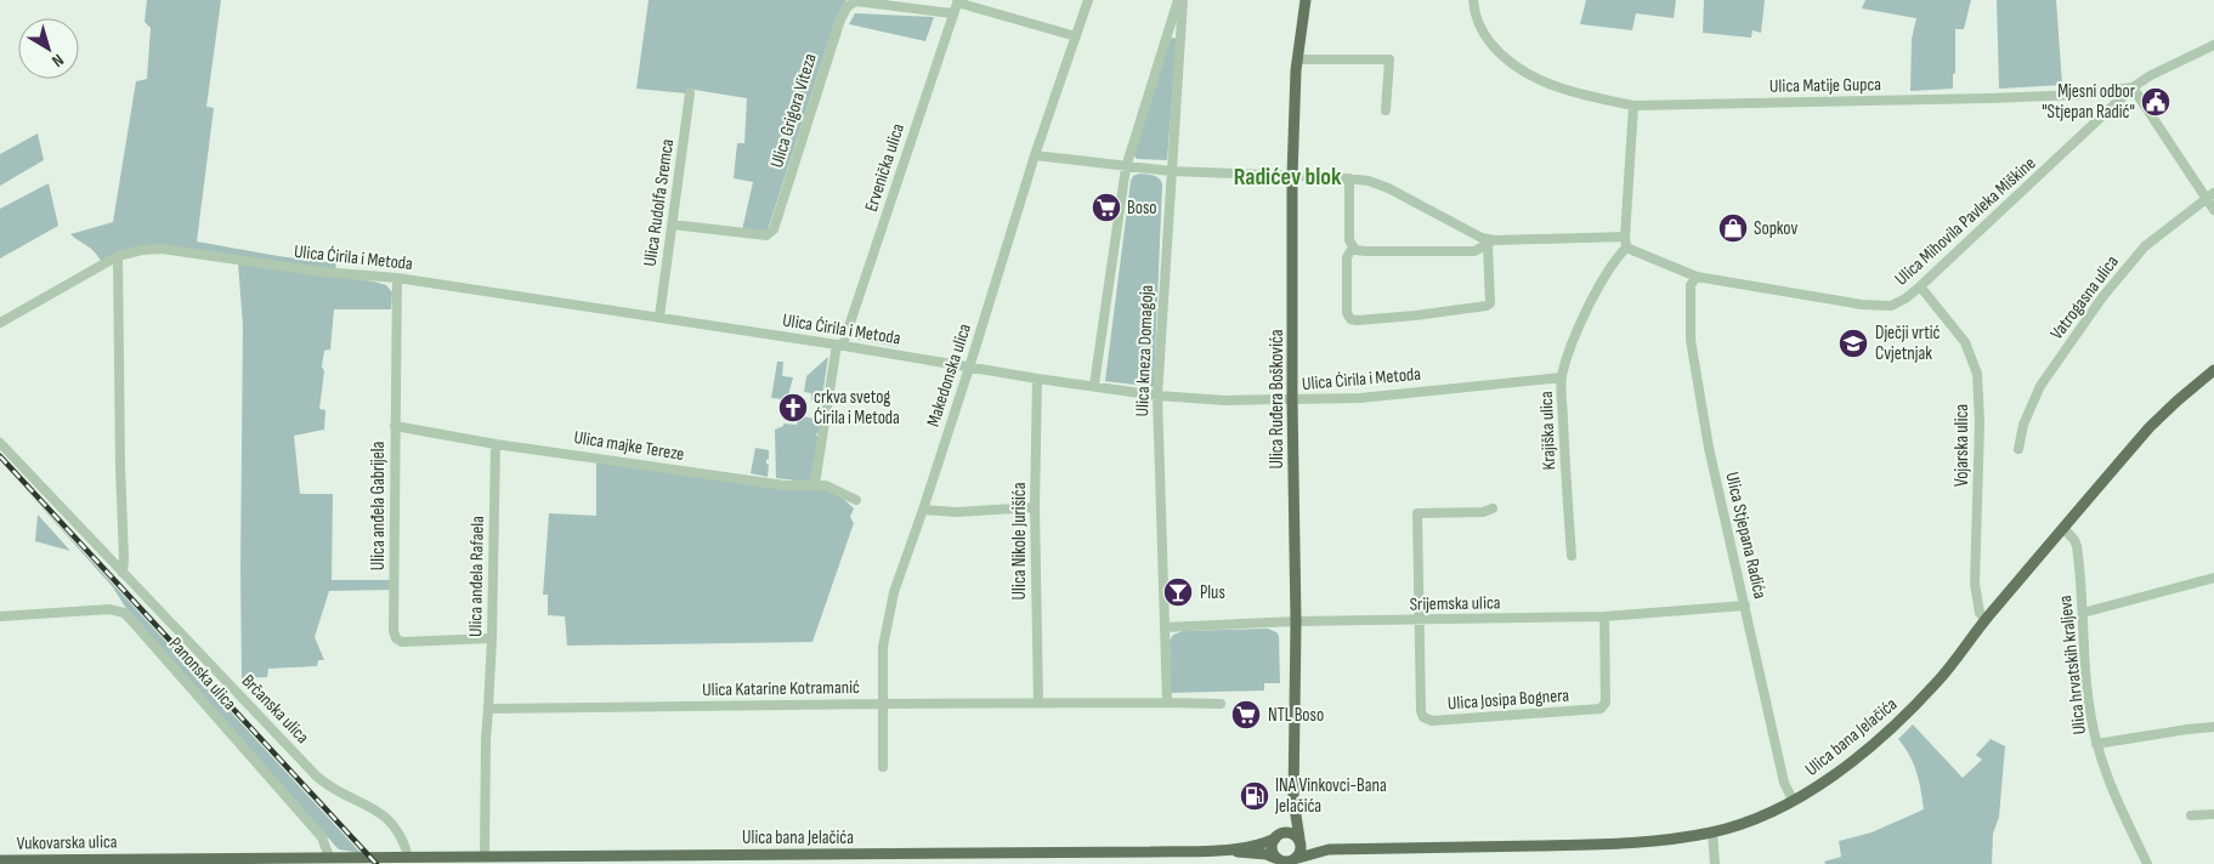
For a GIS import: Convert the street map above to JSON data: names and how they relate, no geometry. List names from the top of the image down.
{
  "streets": {
    "main road": ["Ulica Ruđera Boškovića", "Ulica bana Jelačića", "Vukovarska ulica"],
    "street": [
      "Ulica Matije Gupca",
      "Ulica Grigora Viteza",
      "Ervenička ulica",
      "Ulica Rudolfa Sremca",
      "Ulica Mihovila Pavleka Miškine",
      "Ulica Ćirila i Metoda",
      "Vatrogasna ulica",
      "Ulica kneza Domagoja",
      "Makedonska ulica",
      "Krajiška ulica",
      "Ulica majke Tereze",
      "Vojarska ulica",
      "Ulica anđela Gabrijela",
      "Ulica Stjepana Radića",
      "Ulica Nikole Jurišića",
      "Ulica anđela Rafaela",
      "Srijemska ulica",
      "Ulica hrvatskih kraljeva",
      "Panonska ulica",
      "Ulica Katarine Kotramanić",
      "Ulica Josipa Bognera",
      "Brčanska ulica"
    ]
  },
  "crossings": [
    ["Ulica Matije Gupca", "Ulica Mihovila Pavleka Miškine"],
    ["Ulica Grigora Viteza", "Ervenička ulica"],
    ["Ulica Grigora Viteza", "Ulica Rudolfa Sremca"],
    ["Ervenička ulica", "Ulica Ćirila i Metoda"],
    ["Ervenička ulica", "Ulica majke Tereze"],
    ["Ulica Rudolfa Sremca", "Ulica Ćirila i Metoda"],
    ["Ulica Mihovila Pavleka Miškine", "Krajiška ulica"],
    ["Ulica Mihovila Pavleka Miškine", "Vojarska ulica"],
    ["Ulica Mihovila Pavleka Miškine", "Ulica Stjepana Radića"],
    ["Ulica Ćirila i Metoda", "Ulica kneza Domagoja"],
    ["Ulica Ćirila i Metoda", "Makedonska ulica"],
    ["Ulica Ćirila i Metoda", "Ulica Ruđera Boškovića"],
    ["Ulica Ćirila i Metoda", "Krajiška ulica"],
    ["Ulica Ćirila i Metoda", "Ulica anđela Gabrijela"],
    ["Ulica Ćirila i Metoda", "Ulica Nikole Jurišića"],
    ["Ulica kneza Domagoja", "Srijemska ulica"],
    ["Ulica kneza Domagoja", "Ulica Katarine Kotramanić"],
    ["Makedonska ulica", "Ulica Katarine Kotramanić"],
    ["Ulica Ruđera Boškovića", "Srijemska ulica"],
    ["Ulica Ruđera Boškovića", "Ulica bana Jelačića"],
    ["Ulica majke Tereze", "Ulica anđela Gabrijela"],
    ["Ulica majke Tereze", "Ulica anđela Rafaela"],
    ["Vojarska ulica", "Ulica bana Jelačića"],
    ["Ulica anđela Gabrijela", "Ulica anđela Rafaela"],
    ["Ulica Stjepana Radića", "Srijemska ulica"],
    ["Ulica Stjepana Radića", "Ulica bana Jelačića"],
    ["Ulica Nikole Jurišića", "Ulica Katarine Kotramanić"],
    ["Ulica anđela Rafaela", "Ulica Katarine Kotramanić"],
    ["Srijemska ulica", "Ulica Josipa Bognera"],
    ["Ulica hrvatskih kraljeva", "Ulica bana Jelačića"],
    ["Panonska ulica", "Ulica bana Jelačića"],
    ["Panonska ulica", "Vukovarska ulica"],
    ["Brčanska ulica", "Ulica bana Jelačića"],
    ["Ulica bana Jelačića", "Vukovarska ulica"]
  ],
  "districts": ["Radićev blok"],
  "places": {
    "public building": ["Mjesni odbor \"Stjepan Radić\""],
    "supermarket": ["Boso", "NTL Boso"],
    "shop": ["Sopkov"],
    "school or university": ["Dječji vrtić Cvjetnjak"],
    "church": ["crkva svetog Ćirila i Metoda"],
    "bar": ["Plus"],
    "fuel station": ["INA Vinkovci-Bana Jelačića"]
  },
  "north": "bottom right"
}
